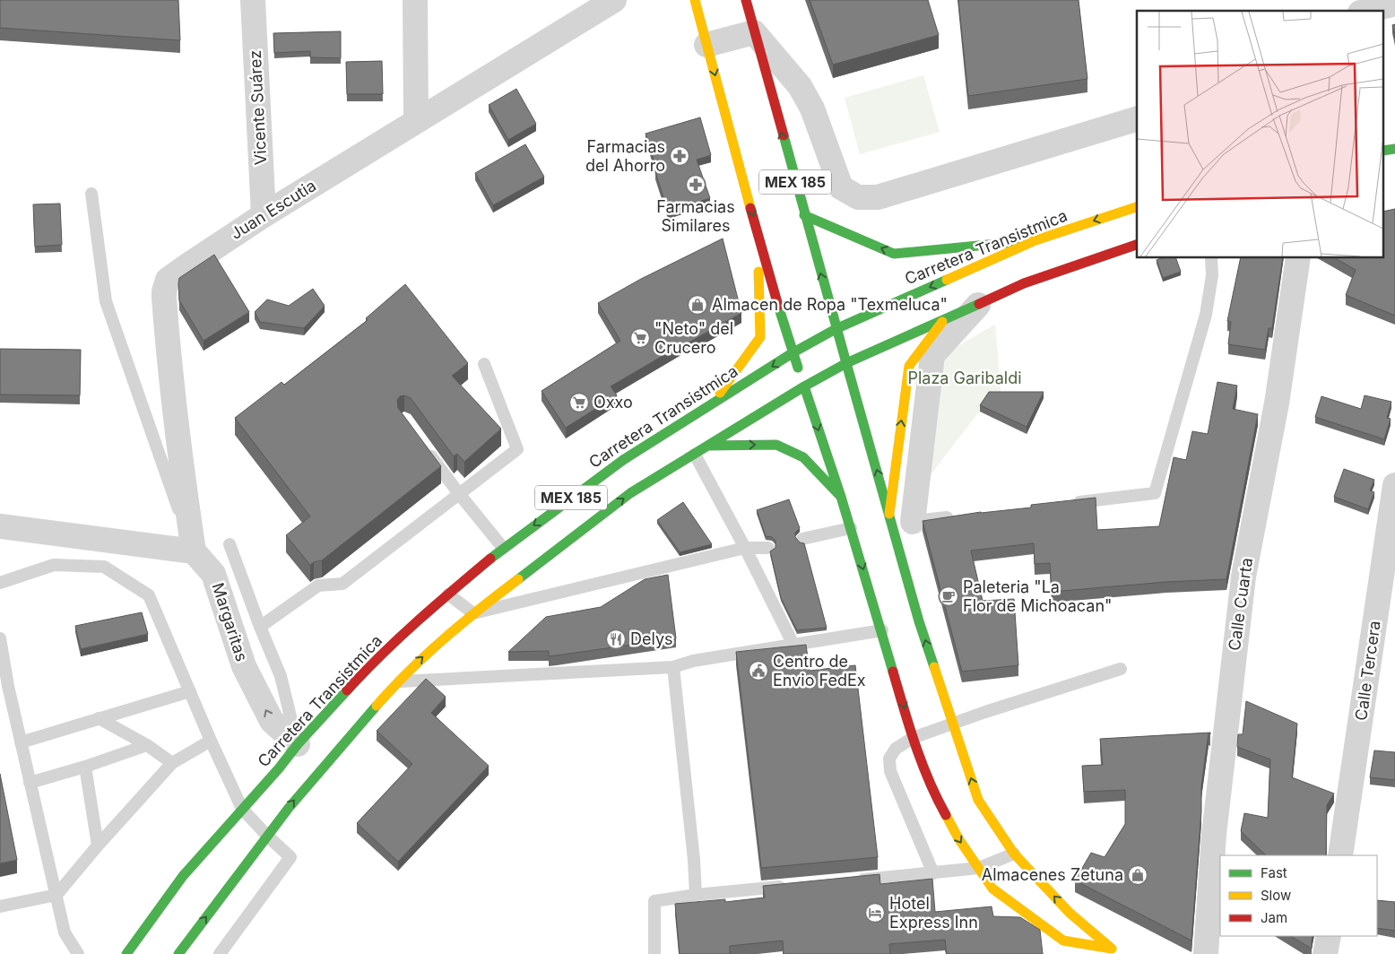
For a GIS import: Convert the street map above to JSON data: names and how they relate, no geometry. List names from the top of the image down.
{
  "streets": {
    "main road": ["MEX 185", "Carretera Transistmica"],
    "street": [
      "Vicente Suárez",
      "Juan Escutia",
      "Calle Cuarta",
      "Margaritas",
      "Calle Tercera"
    ]
  },
  "crossings": [
    ["Vicente Suárez", "Juan Escutia"],
    ["MEX 185", "Carretera Transistmica"],
    ["Juan Escutia", "Margaritas"],
    ["Carretera Transistmica", "Margaritas"]
  ],
  "one_way": ["Margaritas"],
  "parks": ["Plaza Garibaldi"],
  "places": {
    "pharmacy": ["Farmacias del Ahorro", "Farmacias Similares"],
    "shop": ["Almacen de Ropa \"Texmeluca\"", "Almacenes Zetuna"],
    "supermarket": ["\"Neto\" del Crucero", "Oxxo"],
    "cafe": ["Paleteria \"La Flor de Michoacan\""],
    "restaurant": ["Delys"],
    "public building": ["Centro de Envio FedEx"],
    "hotel": ["Hotel Express Inn"]
  },
  "legend": ["Fast", "Slow", "Jam"]
}
